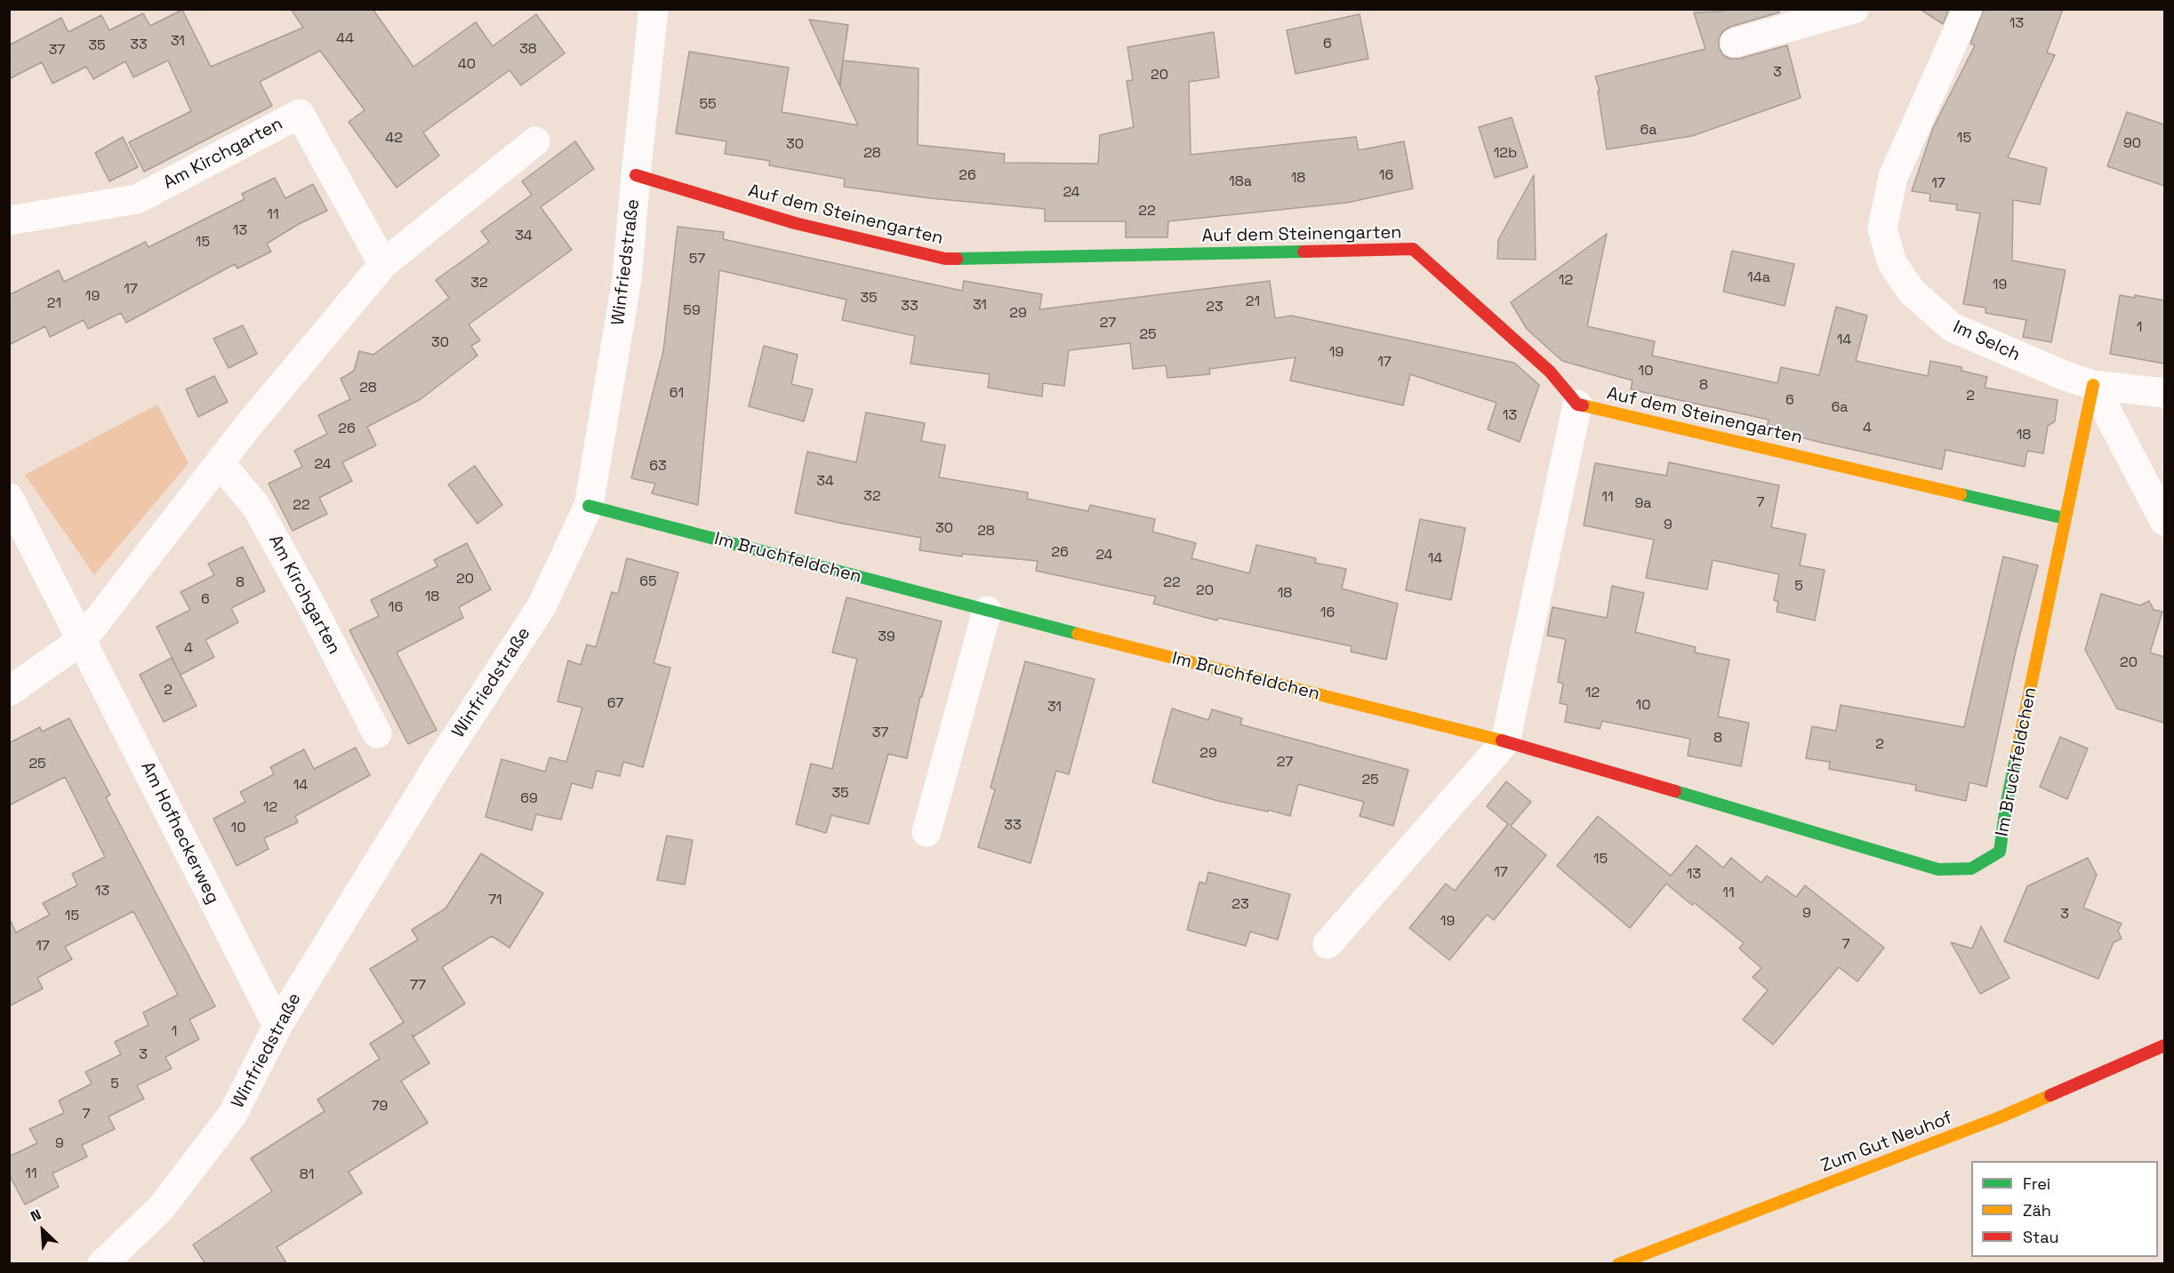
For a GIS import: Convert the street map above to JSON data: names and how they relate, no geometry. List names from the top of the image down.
{
  "streets": {
    "street": [
      "Am Kirchgarten",
      "Auf dem Steinengarten",
      "Winfriedstraße",
      "Im Selch",
      "Im Bruchfeldchen",
      "Am Hofheckerweg",
      "Zum Gut Neuhof"
    ]
  },
  "crossings": [
    ["Auf dem Steinengarten", "Winfriedstraße"],
    ["Auf dem Steinengarten", "Im Bruchfeldchen"],
    ["Winfriedstraße", "Im Bruchfeldchen"],
    ["Winfriedstraße", "Am Hofheckerweg"],
    ["Im Selch", "Im Bruchfeldchen"]
  ],
  "house_numbers": [
    "13",
    "44",
    "31",
    "6",
    "33",
    "35",
    "38",
    "37",
    "40",
    "3",
    "20",
    "55",
    "6a",
    "42",
    "15",
    "90",
    "30",
    "28",
    "12b",
    "26",
    "16",
    "18",
    "18a",
    "17",
    "24",
    "22",
    "11",
    "13",
    "34",
    "15",
    "57",
    "14a",
    "12",
    "32",
    "19",
    "17",
    "19",
    "35",
    "21",
    "21",
    "31",
    "33",
    "23",
    "59",
    "29",
    "27",
    "1",
    "25",
    "14",
    "30",
    "19",
    "17",
    "10",
    "8",
    "28",
    "61",
    "2",
    "6",
    "6a",
    "13",
    "4",
    "26",
    "18",
    "24",
    "63",
    "34",
    "32",
    "11",
    "7",
    "9a",
    "22",
    "9",
    "30",
    "28",
    "26",
    "24",
    "14",
    "20",
    "65",
    "8",
    "22",
    "5",
    "20",
    "18",
    "18",
    "6",
    "16",
    "16",
    "39",
    "4",
    "20",
    "2",
    "12",
    "67",
    "10",
    "31",
    "37",
    "8",
    "2",
    "29",
    "27",
    "25",
    "25",
    "14",
    "35",
    "69",
    "12",
    "33",
    "10",
    "15",
    "17",
    "13",
    "13",
    "11",
    "71",
    "23",
    "9",
    "3",
    "15",
    "19",
    "7",
    "17",
    "77",
    "1",
    "3",
    "5",
    "79",
    "7",
    "9",
    "11",
    "81"
  ],
  "legend": ["Frei", "Zäh", "Stau"],
  "north": "top left"
}
